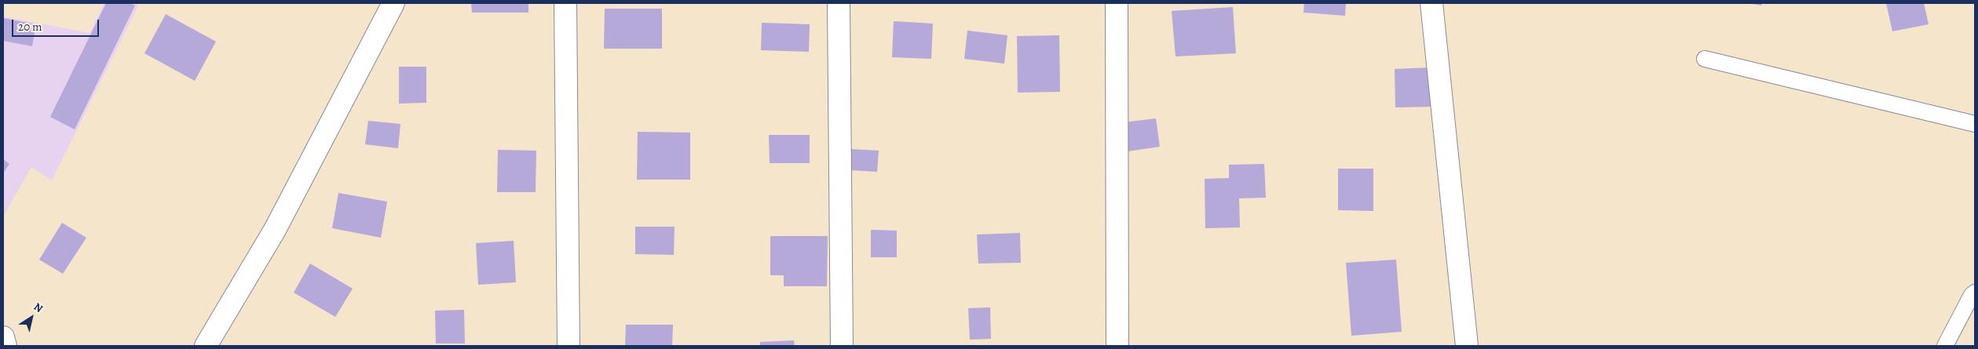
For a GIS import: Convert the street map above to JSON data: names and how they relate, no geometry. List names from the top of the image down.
{
  "scale_bar": "20 m",
  "north": "top right"
}
